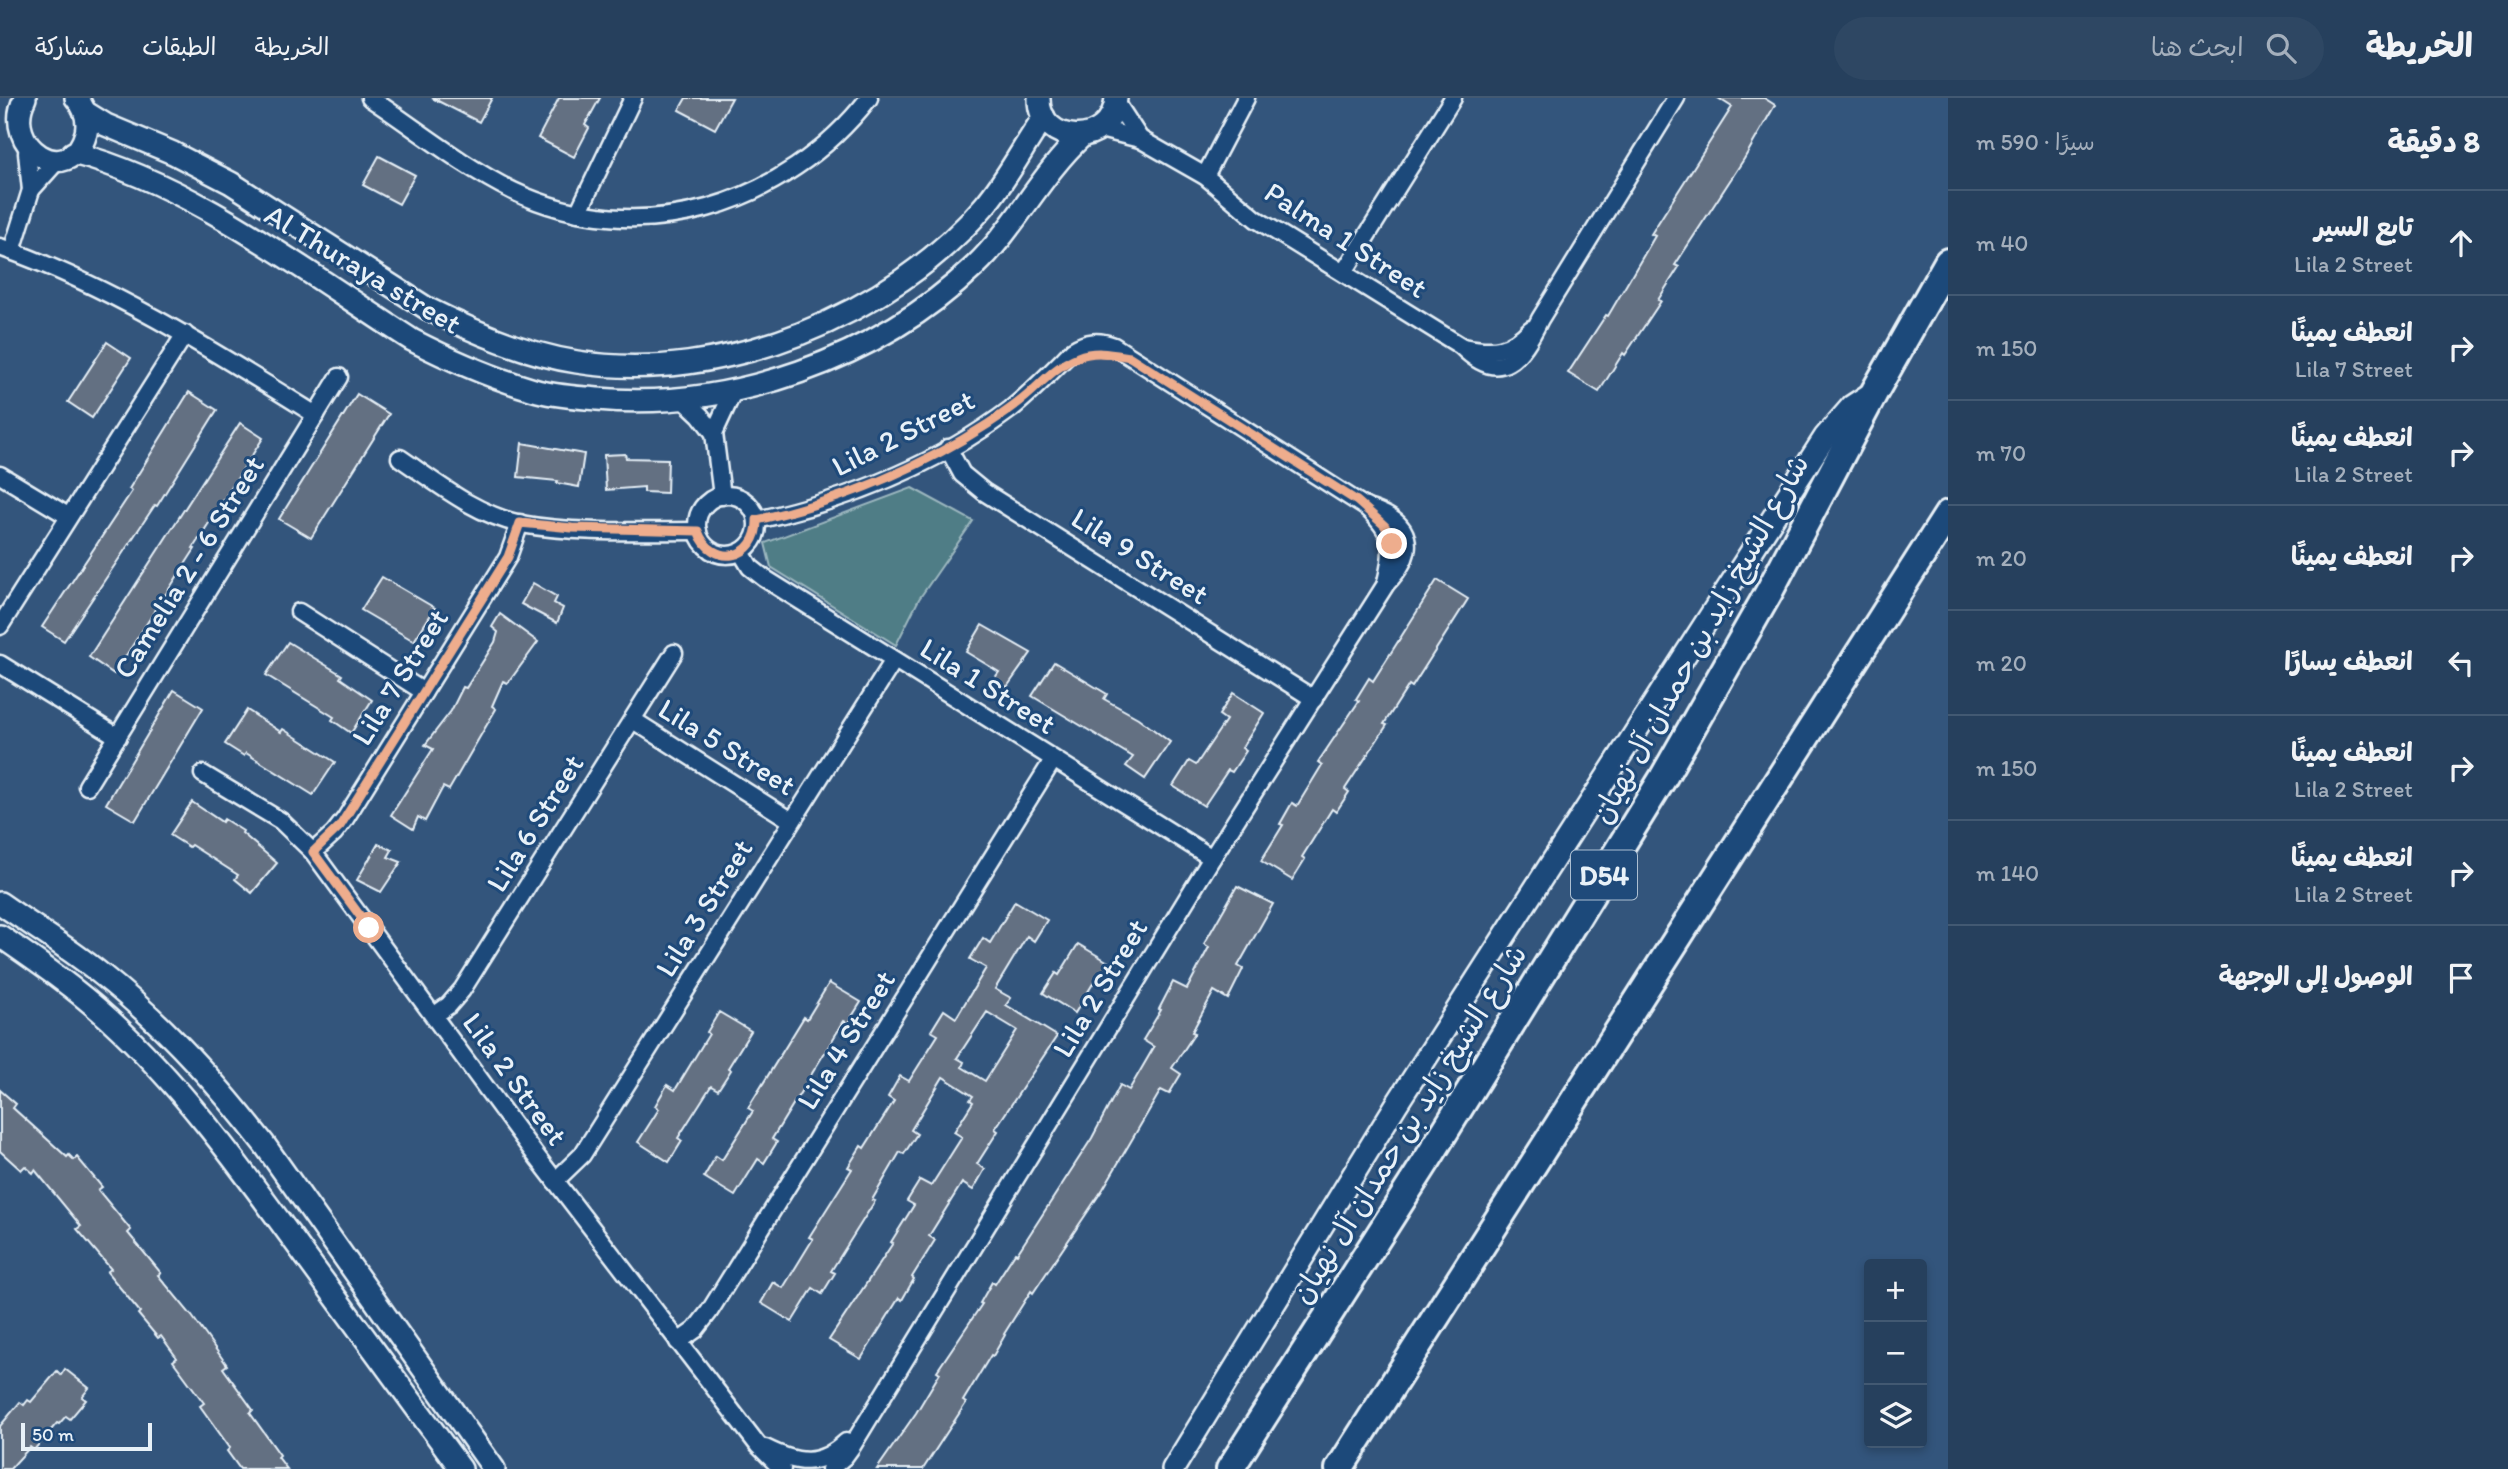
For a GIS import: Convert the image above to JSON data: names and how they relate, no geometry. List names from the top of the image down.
{
  "streets": {
    "main road": ["شارع الشيخ زايد بن حمدان آل نهيان", "D54"],
    "street": [
      "Palma 1 Street",
      "Al Thuraya street",
      "Lila 2 Street",
      "Lila 9 Street",
      "Camelia 2 - 6 Street",
      "Lila 7 Street",
      "Lila 1 Street",
      "Lila 5 Street",
      "Lila 6 Street",
      "Lila 3 Street",
      "Lila 4 Street"
    ]
  },
  "crossings": [
    ["Lila 2 Street", "Lila 9 Street"],
    ["Lila 2 Street", "Lila 7 Street"],
    ["Lila 2 Street", "Lila 1 Street"],
    ["Lila 2 Street", "Lila 6 Street"],
    ["Lila 2 Street", "Lila 3 Street"],
    ["Lila 2 Street", "Lila 4 Street"],
    ["Lila 1 Street", "Lila 3 Street"],
    ["Lila 1 Street", "Lila 4 Street"],
    ["Lila 5 Street", "Lila 6 Street"],
    ["Lila 5 Street", "Lila 3 Street"]
  ],
  "scale_bar": "50 m",
  "page": {
    "header": "الخريطة",
    "search": "ابحث هنا",
    "nav": ["الخريطة", "الطبقات", "مشاركة"],
    "heading": ["8 دقيقة", "سيرًا · 590 m"],
    "list": [
      ["تابع السير", "Lila 2 Street", "40 m"],
      ["انعطف يمينًا", "Lila 7 Street", "150 m"],
      ["انعطف يمينًا", "Lila 2 Street", "70 m"],
      ["انعطف يمينًا", "20 m"],
      ["انعطف يسارًا", "20 m"],
      ["انعطف يمينًا", "Lila 2 Street", "150 m"],
      ["انعطف يمينًا", "Lila 2 Street", "140 m"],
      "الوصول إلى الوجهة"
    ],
    "map_buttons": ["+", "−"],
    "scale": "50 m"
  }
}
